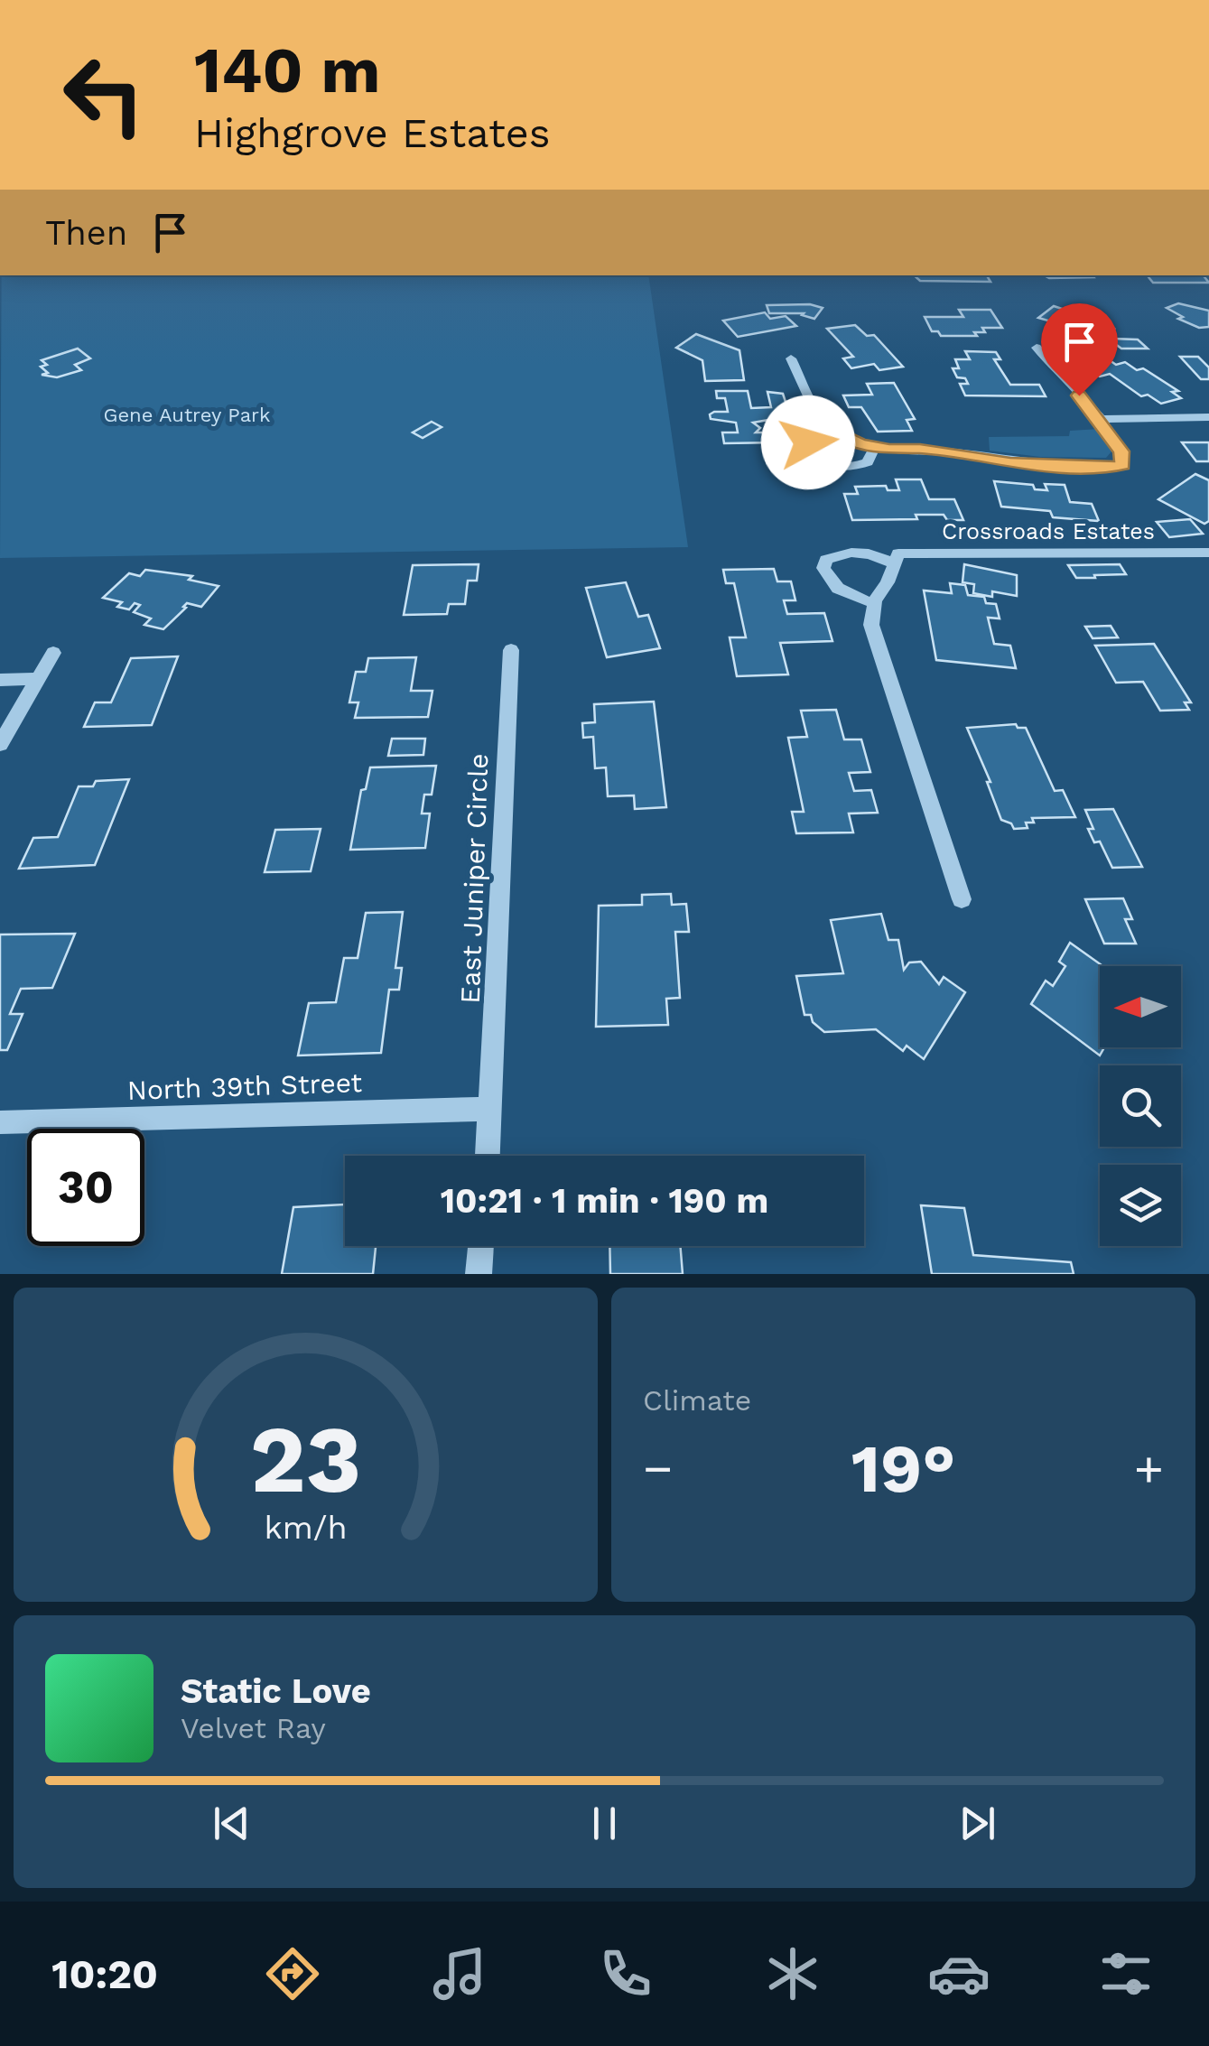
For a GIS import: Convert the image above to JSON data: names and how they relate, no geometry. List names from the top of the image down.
{
  "streets": {
    "street": ["Crossroads Estates", "East Juniper Circle", "North 39th Street"]
  },
  "crossings": [
    ["East Juniper Circle", "North 39th Street"]
  ],
  "parks": ["Gene Autrey Park"],
  "north": "left",
  "page": {
    "turn": ["140 m", "Highgrove Estates"],
    "then": "Then",
    "limit": "30",
    "trip": "10:21 · 1 min · 190 m",
    "tile": "Climate",
    "heat": ["−", "19°", "+"],
    "song": ["Static Love", "Velvet Ray"],
    "tabs": "10:20",
    "gauge": ["23", "km/h"]
  }
}
